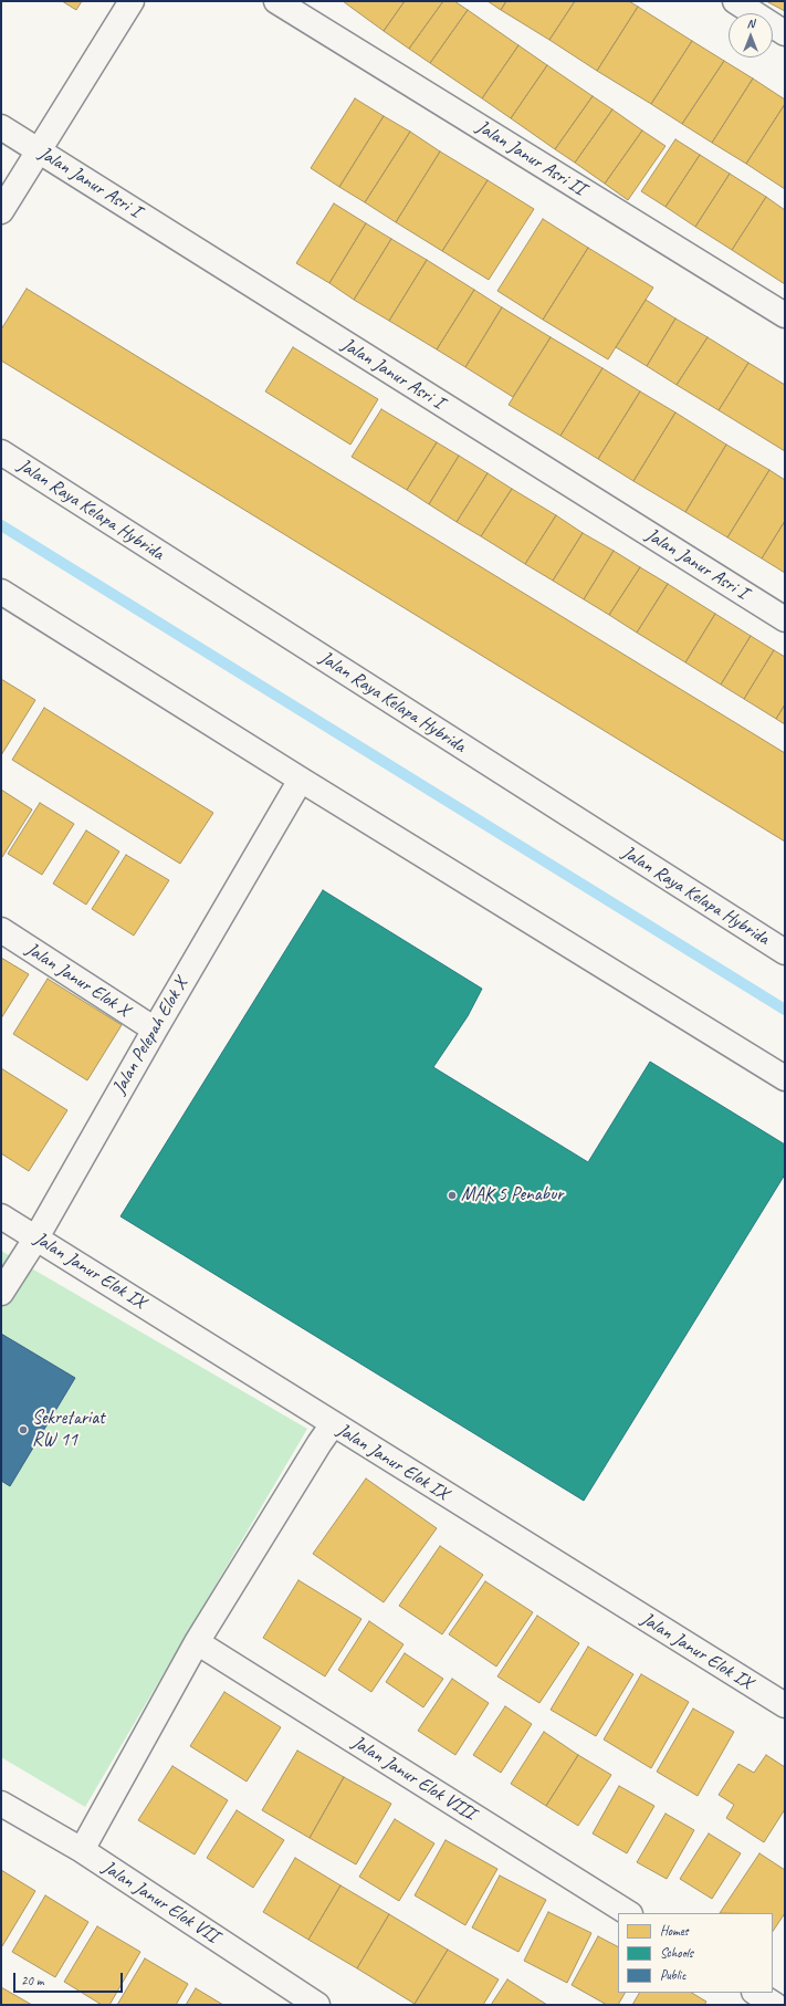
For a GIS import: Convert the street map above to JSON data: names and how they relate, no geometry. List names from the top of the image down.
{
  "streets": {
    "street": [
      "Jalan Janur Asri II",
      "Jalan Janur Asri I",
      "Jalan Raya Kelapa Hybrida",
      "Jalan Janur Elok X",
      "Jalan Pelepah Elok X",
      "Jalan Janur Elok IX",
      "Jalan Janur Elok VIII",
      "Jalan Janur Elok VII"
    ]
  },
  "crossings": [
    ["Jalan Janur Elok X", "Jalan Pelepah Elok X"],
    ["Jalan Pelepah Elok X", "Jalan Janur Elok IX"]
  ],
  "places": ["MAK 5 Penabur", "Sekretariat RW 11"],
  "legend": ["Homes", "Schools", "Public"],
  "scale_bar": "20 m",
  "north": "top"
}
